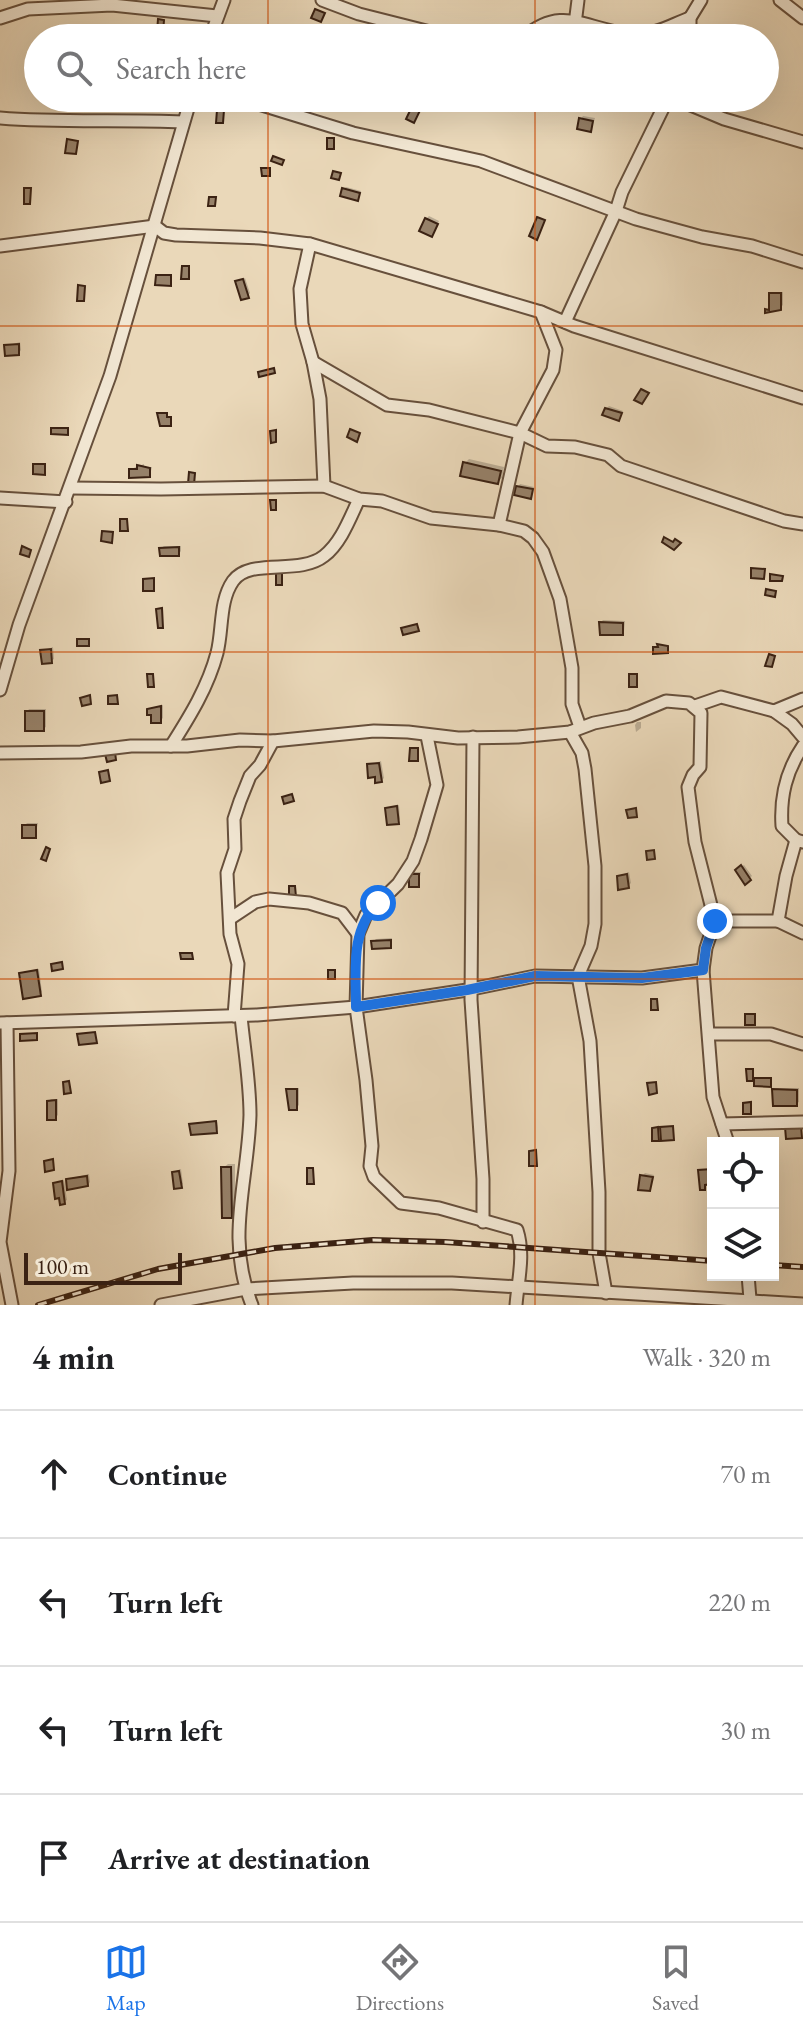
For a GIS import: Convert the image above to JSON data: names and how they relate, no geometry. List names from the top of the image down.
{
  "scale_bar": "100 m",
  "page": {
    "search": "Search here",
    "scale": "100 m",
    "heading": ["4 min", "Walk · 320 m"],
    "list": [
      ["Continue", "70 m"],
      ["Turn left", "220 m"],
      ["Turn left", "30 m"],
      "Arrive at destination"
    ],
    "nav": ["Map", "Directions", "Saved"]
  }
}
